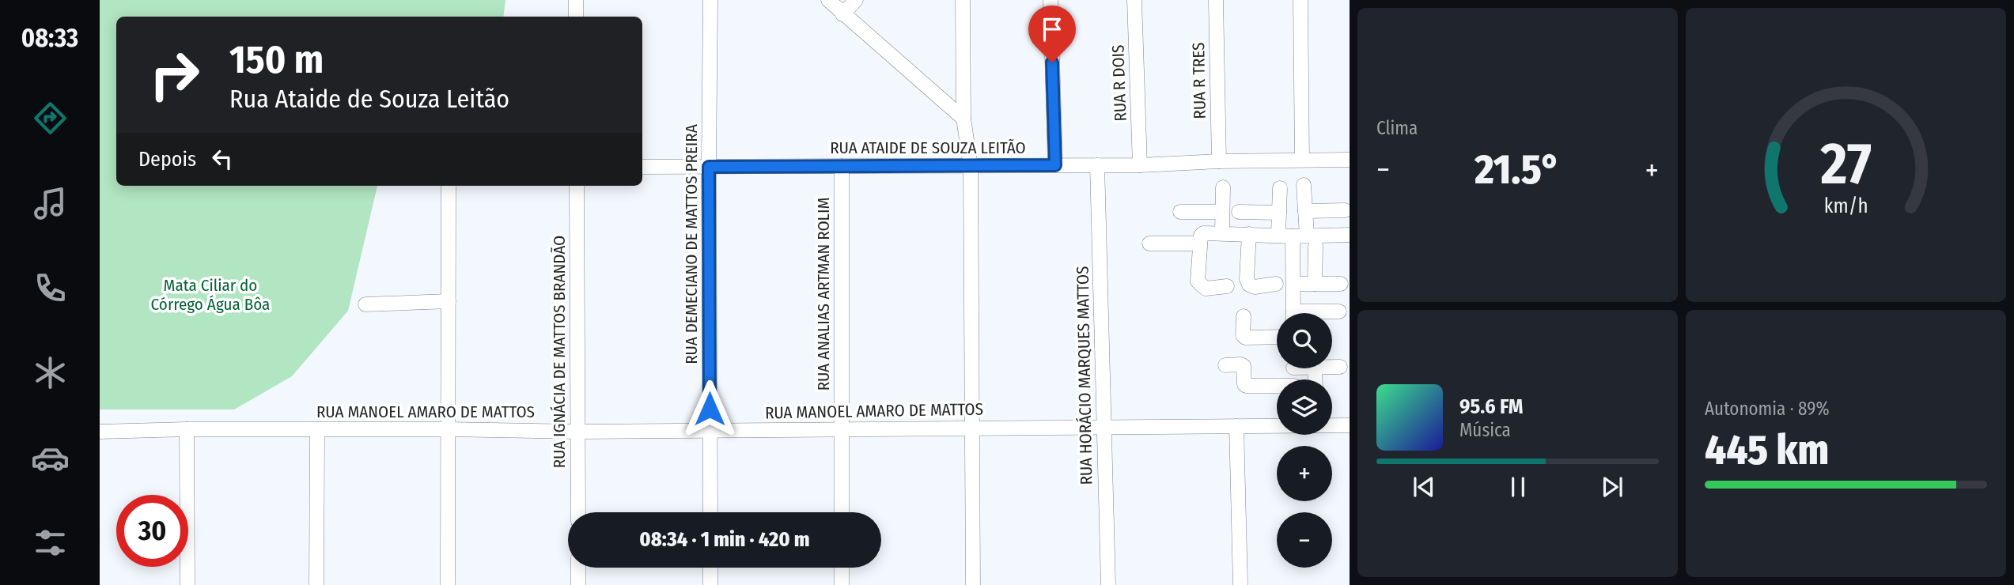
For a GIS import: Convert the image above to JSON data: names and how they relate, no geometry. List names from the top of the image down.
{
  "streets": {
    "street": [
      "RUA R TRES",
      "RUA R DOIS",
      "RUA ATAIDE DE SOUZA LEITÃO",
      "RUA DEMECIANO DE MATTOS PREIRA",
      "RUA ANALIAS ARTMAN ROLIM",
      "RUA IGNÁCIA DE MATTOS BRANDÃO",
      "RUA HORÁCIO MARQUES MATTOS",
      "RUA MANOEL AMARO DE MATTOS"
    ]
  },
  "crossings": [
    ["RUA R TRES", "RUA ATAIDE DE SOUZA LEITÃO"],
    ["RUA R DOIS", "RUA ATAIDE DE SOUZA LEITÃO"],
    ["RUA ATAIDE DE SOUZA LEITÃO", "RUA DEMECIANO DE MATTOS PREIRA"],
    ["RUA ATAIDE DE SOUZA LEITÃO", "RUA ANALIAS ARTMAN ROLIM"],
    ["RUA ATAIDE DE SOUZA LEITÃO", "RUA HORÁCIO MARQUES MATTOS"],
    ["RUA DEMECIANO DE MATTOS PREIRA", "RUA MANOEL AMARO DE MATTOS"],
    ["RUA ANALIAS ARTMAN ROLIM", "RUA MANOEL AMARO DE MATTOS"],
    ["RUA IGNÁCIA DE MATTOS BRANDÃO", "RUA MANOEL AMARO DE MATTOS"],
    ["RUA HORÁCIO MARQUES MATTOS", "RUA MANOEL AMARO DE MATTOS"]
  ],
  "parks": ["Mata Ciliar do Córrego Água Bôa"],
  "page": {
    "tabs": "08:33",
    "tile": [
      "Clima",
      ["Autonomia · 89%", "445 km"]
    ],
    "turn": ["150 m", "Rua Ataide de Souza Leitão"],
    "then": "Depois",
    "heat": ["−", "21.5°", "+"],
    "map_buttons": ["+", "−"],
    "song": ["95.6 FM", "Música"],
    "limit": "30",
    "trip": "08:34 · 1 min · 420 m",
    "gauge": ["27", "km/h"]
  }
}
